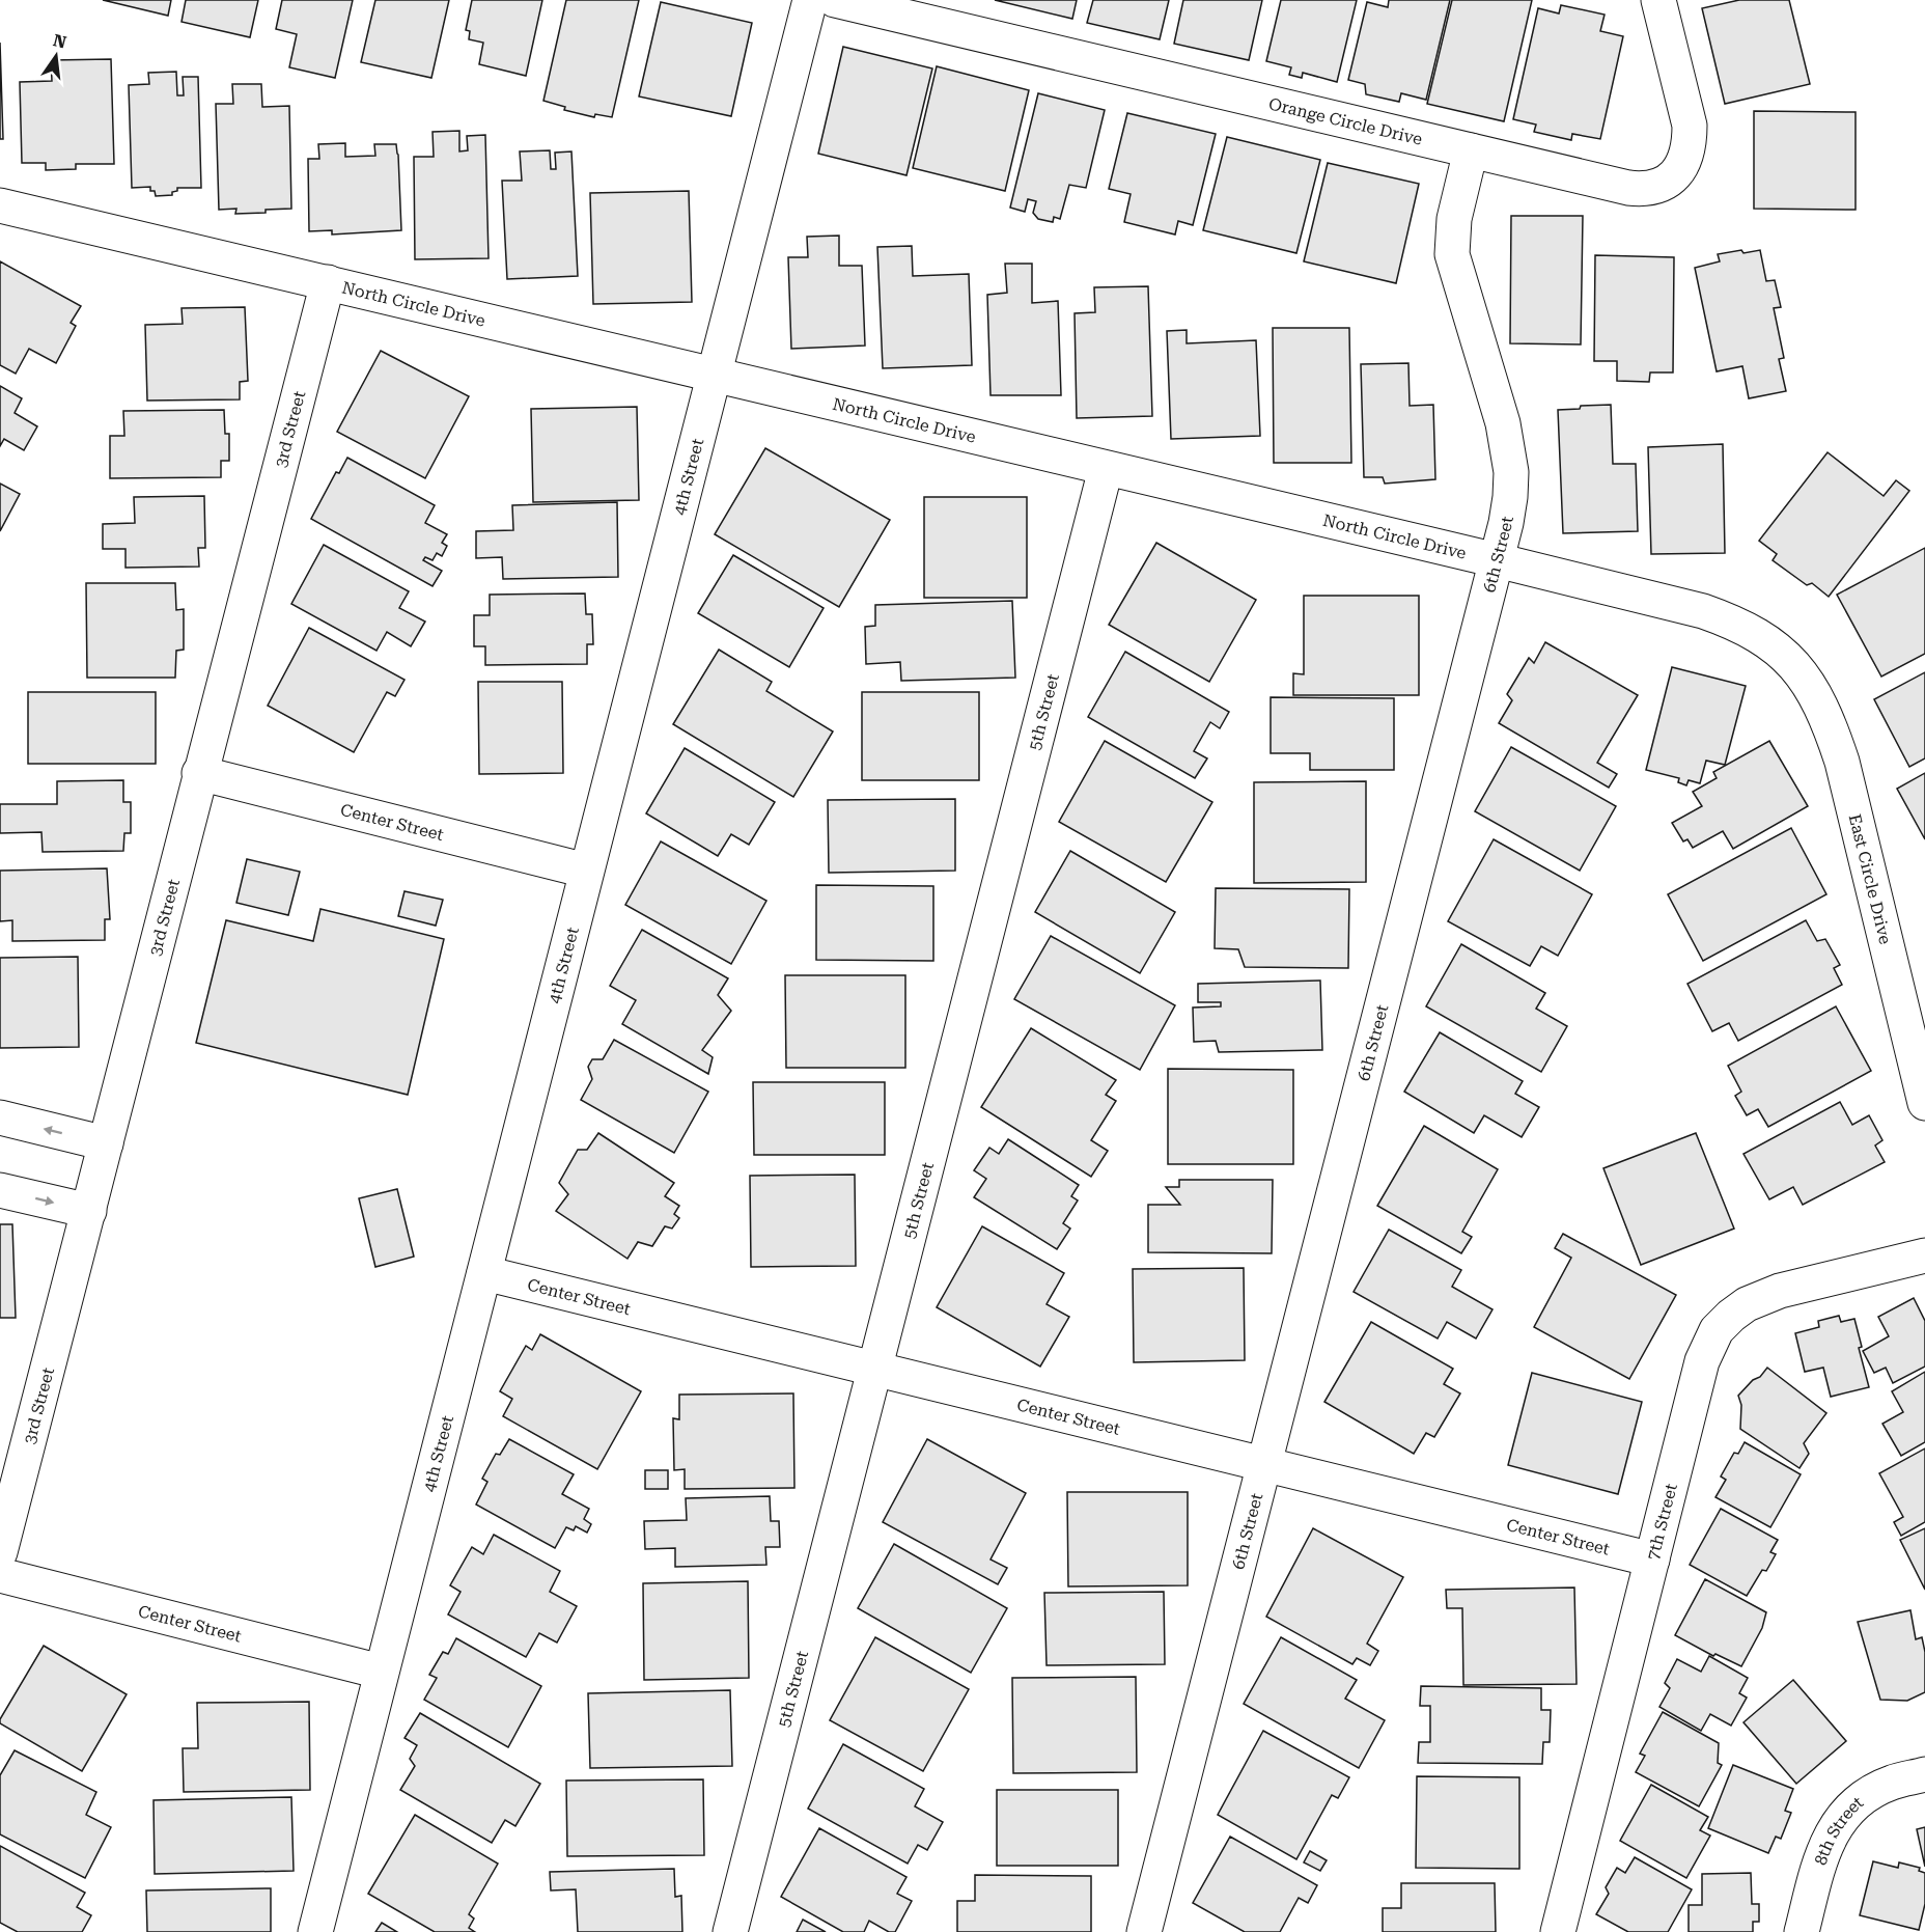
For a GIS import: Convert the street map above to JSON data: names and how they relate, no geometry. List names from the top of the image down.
{
  "streets": {
    "lane": [
      "Orange Circle Drive",
      "North Circle Drive",
      "3rd Street",
      "4th Street",
      "6th Street",
      "5th Street",
      "Center Street",
      "East Circle Drive",
      "7th Street",
      "8th Street"
    ]
  },
  "crossings": [
    ["Orange Circle Drive", "6th Street"],
    ["North Circle Drive", "3rd Street"],
    ["North Circle Drive", "4th Street"],
    ["North Circle Drive", "6th Street"],
    ["North Circle Drive", "5th Street"],
    ["North Circle Drive", "East Circle Drive"],
    ["3rd Street", "Center Street"],
    ["4th Street", "Center Street"],
    ["6th Street", "Center Street"],
    ["5th Street", "Center Street"],
    ["Center Street", "7th Street"]
  ],
  "north": "top"
}
